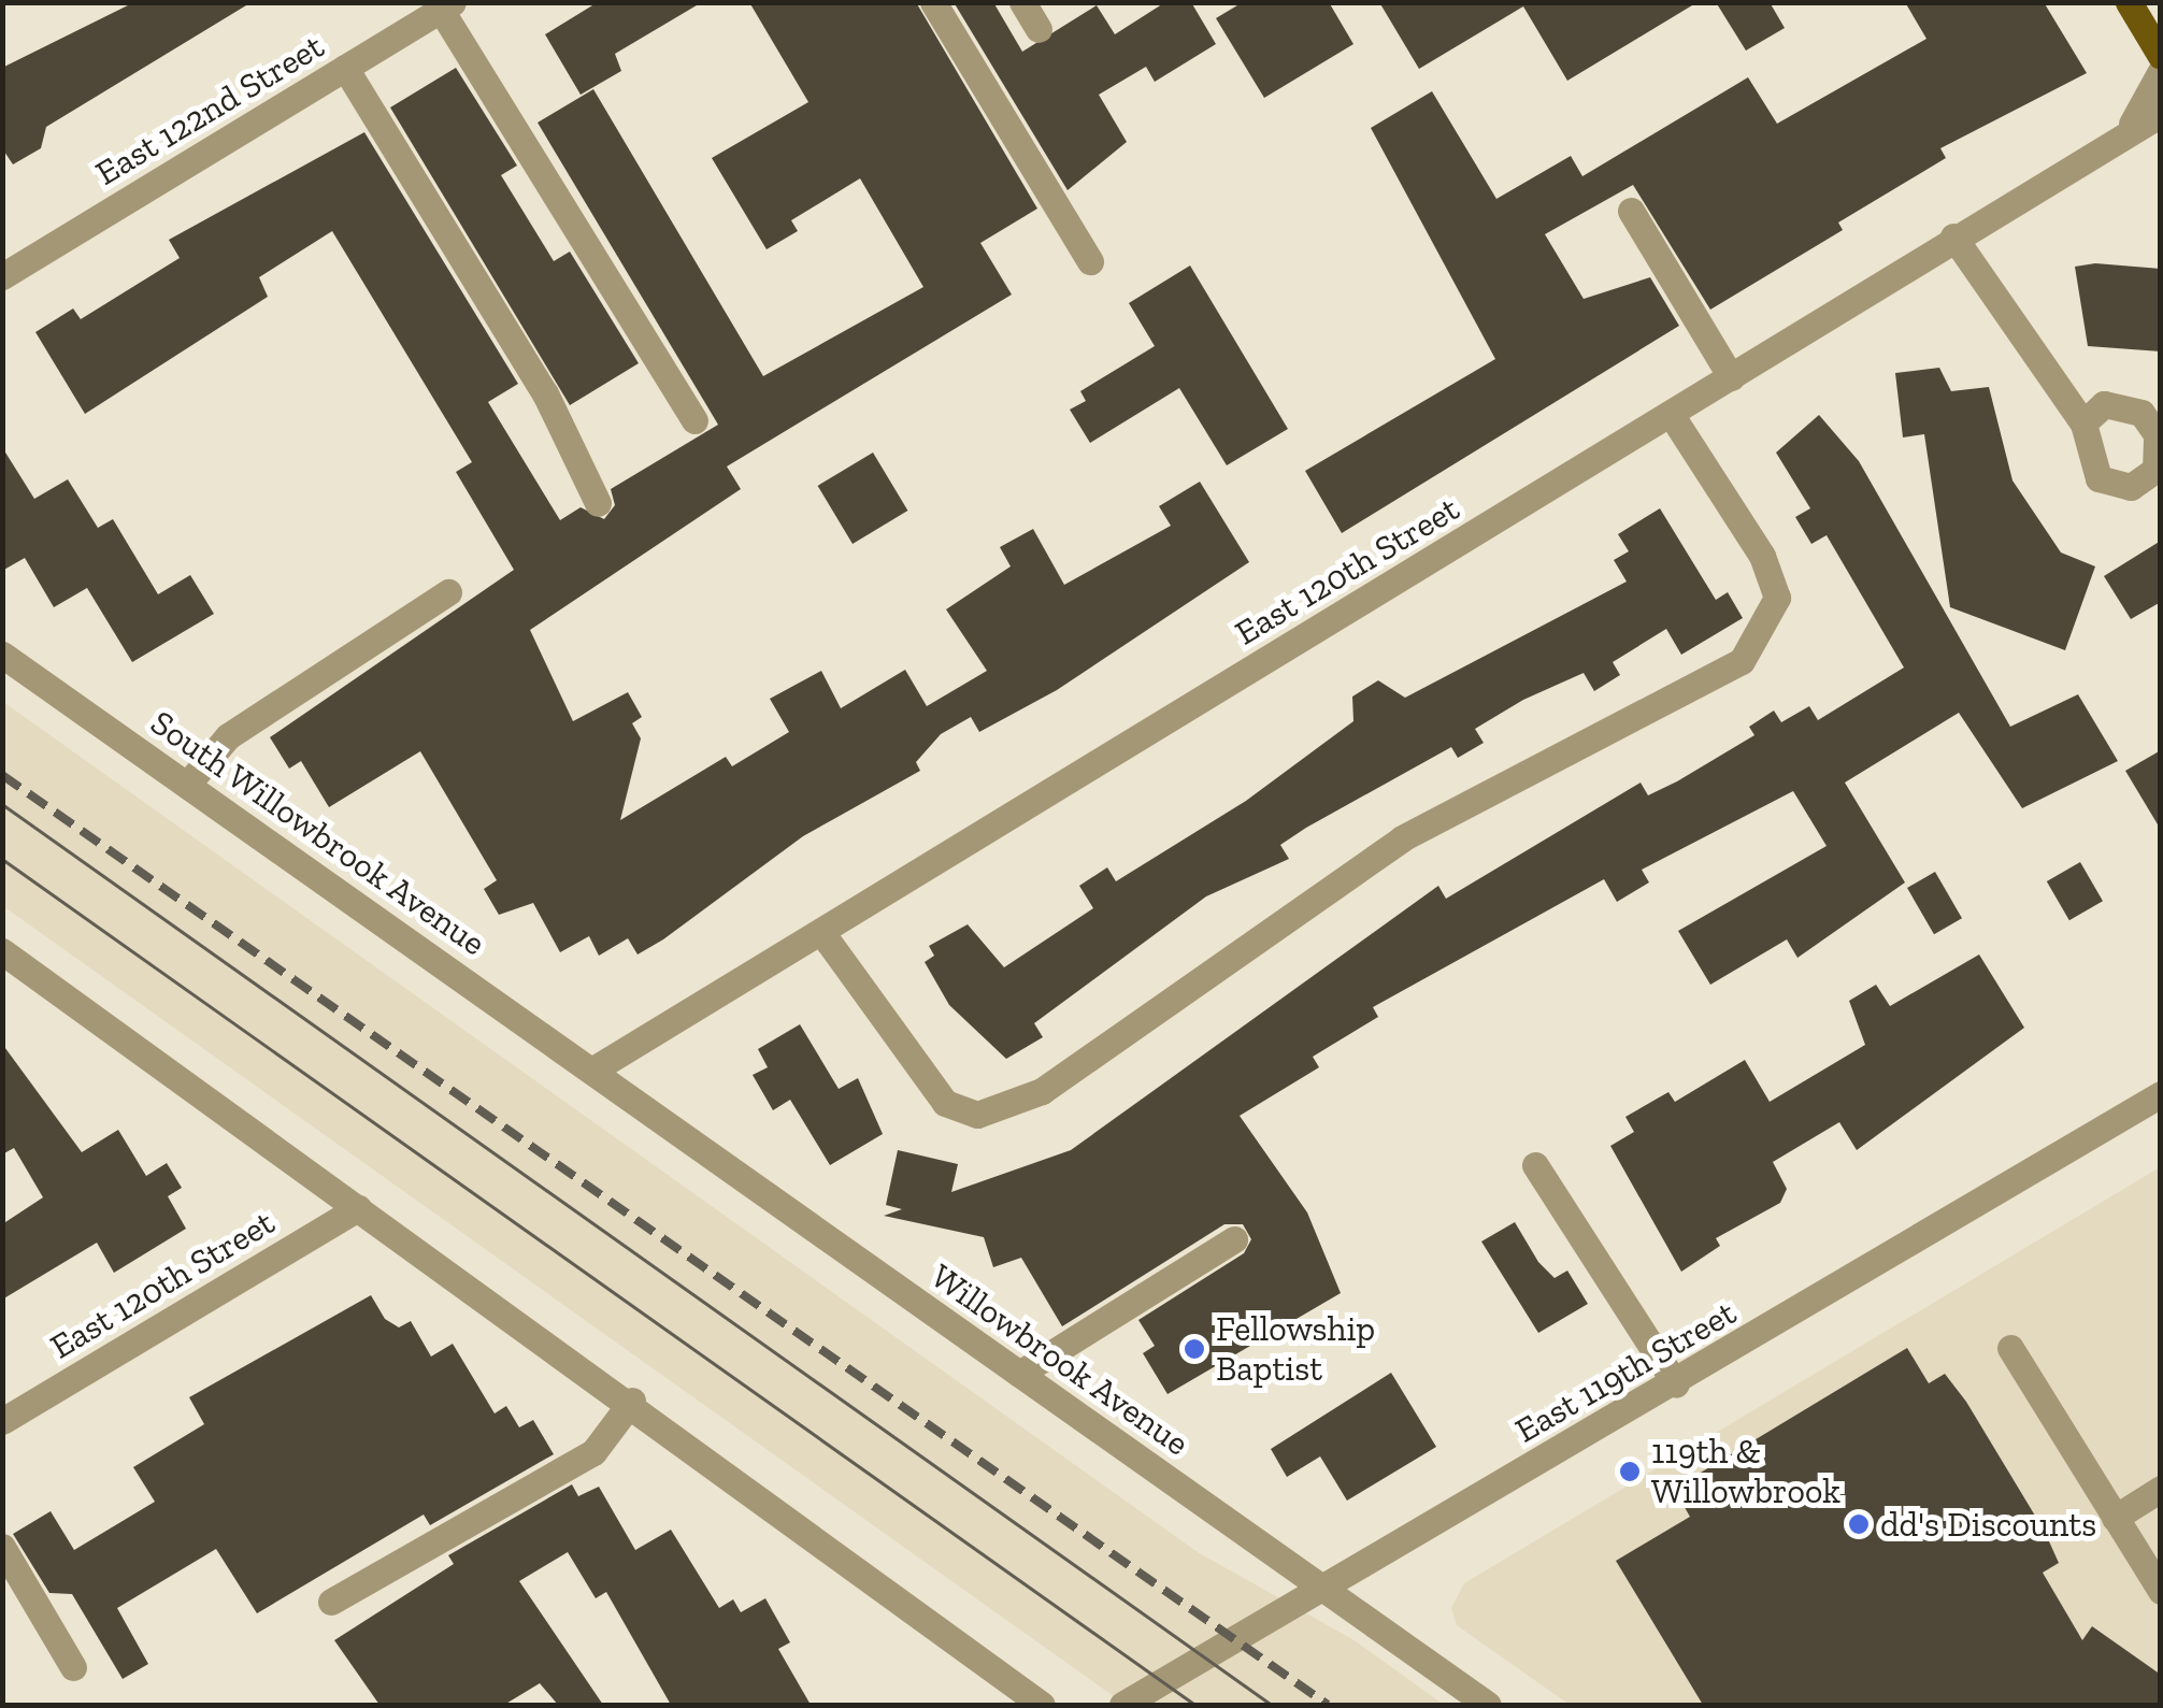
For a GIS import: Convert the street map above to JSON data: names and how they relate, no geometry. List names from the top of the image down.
{
  "streets": {
    "street": [
      "East 122nd Street",
      "East 120th Street",
      "South Willowbrook Avenue",
      "Willowbrook Avenue",
      "East 119th Street"
    ]
  },
  "crossings": [
    ["East 120th Street", "South Willowbrook Avenue"],
    ["East 120th Street", "Willowbrook Avenue"],
    ["South Willowbrook Avenue", "Willowbrook Avenue"],
    ["Willowbrook Avenue", "East 119th Street"]
  ],
  "places": ["Fellowship Baptist", "119th & Willowbrook", "dd's Discounts"]
}
